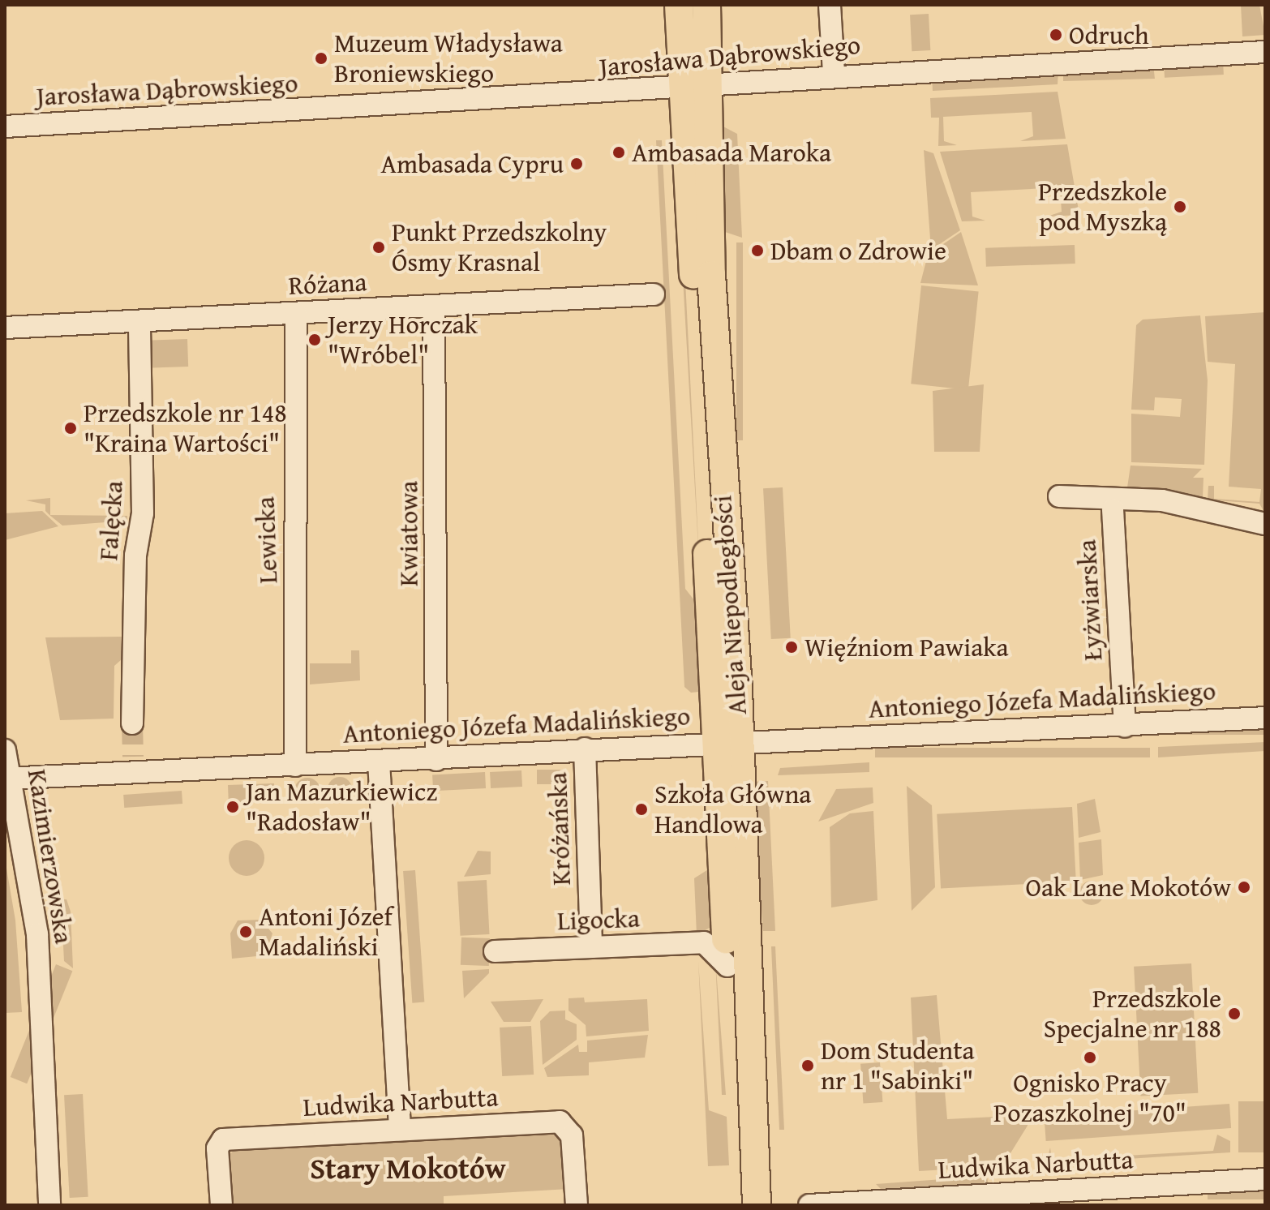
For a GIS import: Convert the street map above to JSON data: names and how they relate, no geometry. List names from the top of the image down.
{
  "streets": {
    "main road": ["Aleja Niepodległości"],
    "street": [
      "Jarosława Dąbrowskiego",
      "Różana",
      "Falęcka",
      "Kwiatowa",
      "Lewicka",
      "Łyżwiarska",
      "Antoniego Józefa Madalińskiego",
      "Króżańska",
      "Kazimierzowska",
      "Ligocka",
      "Ludwika Narbutta"
    ]
  },
  "crossings": [
    ["Jarosława Dąbrowskiego", "Aleja Niepodległości"],
    ["Różana", "Falęcka"],
    ["Różana", "Kwiatowa"],
    ["Różana", "Lewicka"],
    ["Kwiatowa", "Antoniego Józefa Madalińskiego"],
    ["Lewicka", "Antoniego Józefa Madalińskiego"],
    ["Łyżwiarska", "Antoniego Józefa Madalińskiego"],
    ["Aleja Niepodległości", "Antoniego Józefa Madalińskiego"],
    ["Antoniego Józefa Madalińskiego", "Króżańska"],
    ["Antoniego Józefa Madalińskiego", "Kazimierzowska"],
    ["Króżańska", "Ligocka"]
  ],
  "districts": ["Stary Mokotów"],
  "places": [
    "Odruch",
    "Muzeum Władysława Broniewskiego",
    "Ambasada Maroka",
    "Ambasada Cypru",
    "Przedszkole pod Myszką",
    "Punkt Przedszkolny Ósmy Krasnal",
    "Dbam o Zdrowie",
    "Jerzy Horczak \"Wróbel\"",
    "Przedszkole nr 148 \"Kraina Wartości\"",
    "Więźniom Pawiaka",
    "Jan Mazurkiewicz \"Radosław\"",
    "Szkoła Główna Handlowa",
    "Oak Lane Mokotów",
    "Antoni Józef Madaliński",
    "Przedszkole Specjalne nr 188",
    "Ognisko Pracy Pozaszkolnej \"70\"",
    "Dom Studenta nr 1 \"Sabinki\""
  ]
}
